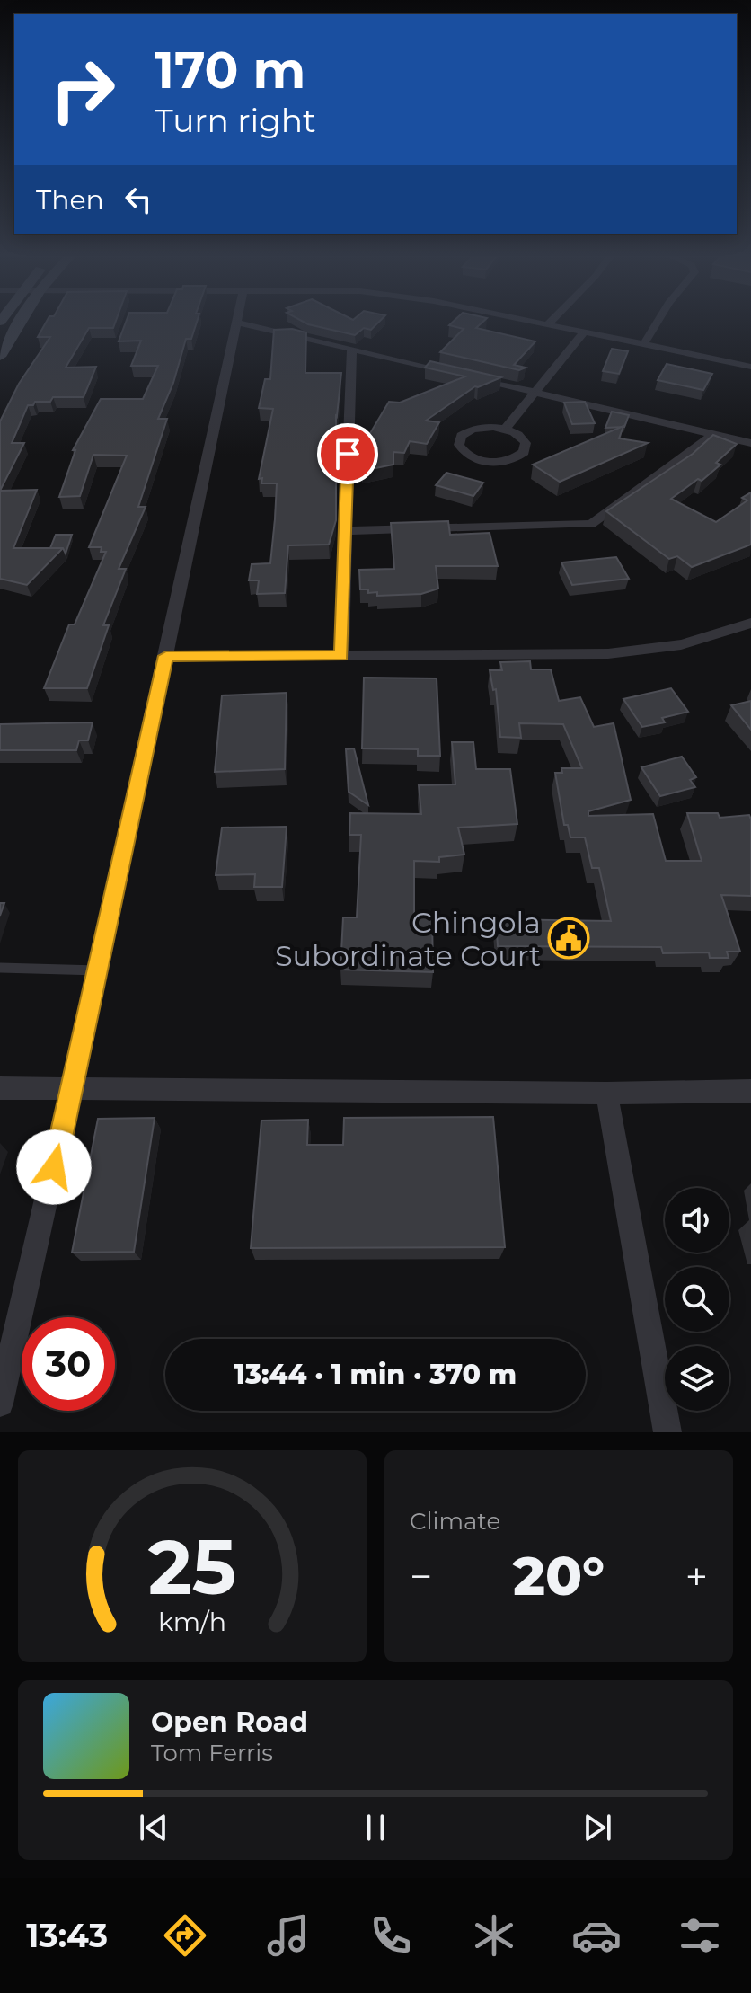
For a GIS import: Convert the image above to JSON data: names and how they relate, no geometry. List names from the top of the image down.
{
  "places": {
    "public building": ["Chingola Subordinate Court"]
  },
  "page": {
    "turn": ["170 m", "Turn right"],
    "then": "Then",
    "limit": "30",
    "trip": "13:44 · 1 min · 370 m",
    "tile": "Climate",
    "heat": ["−", "20°", "+"],
    "song": ["Open Road", "Tom Ferris"],
    "tabs": "13:43",
    "gauge": ["25", "km/h"]
  }
}
